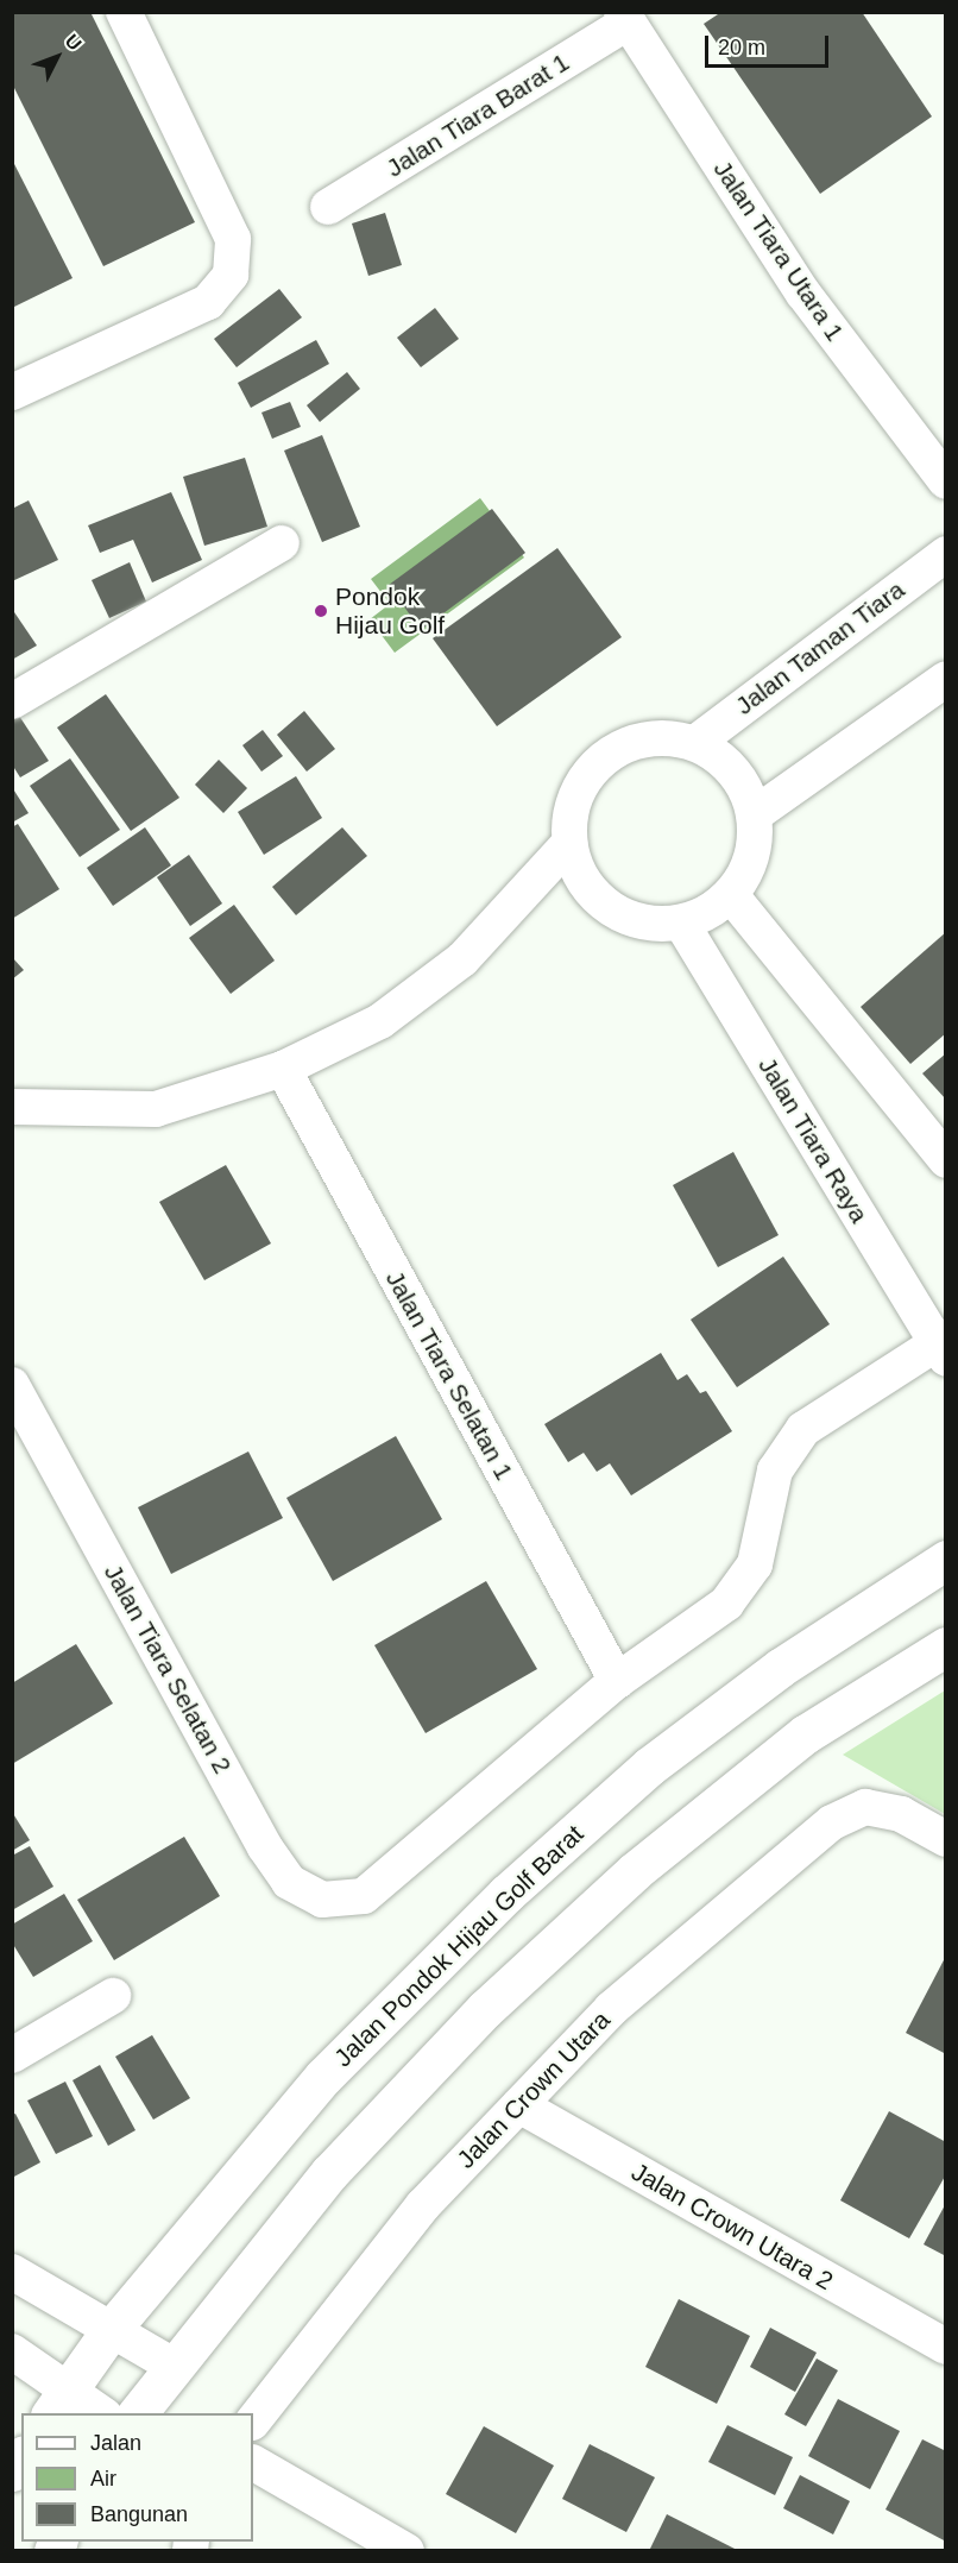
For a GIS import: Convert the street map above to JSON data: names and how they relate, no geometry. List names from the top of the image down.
{
  "streets": {
    "street": [
      "Jalan Tiara Barat 1",
      "Jalan Tiara Utara 1",
      "Jalan Taman Tiara",
      "Jalan Tiara Raya",
      "Jalan Tiara Selatan 1",
      "Jalan Tiara Selatan 2",
      "Jalan Pondok Hijau Golf Barat",
      "Jalan Crown Utara",
      "Jalan Crown Utara 2"
    ]
  },
  "crossings": [
    ["Jalan Tiara Barat 1", "Jalan Tiara Utara 1"],
    ["Jalan Taman Tiara", "Jalan Tiara Raya"],
    ["Jalan Tiara Selatan 1", "Jalan Tiara Selatan 2"],
    ["Jalan Crown Utara", "Jalan Crown Utara 2"]
  ],
  "places": ["Pondok Hijau Golf"],
  "legend": ["Jalan", "Air", "Bangunan"],
  "scale_bar": "20 m",
  "north": "top right"
}
